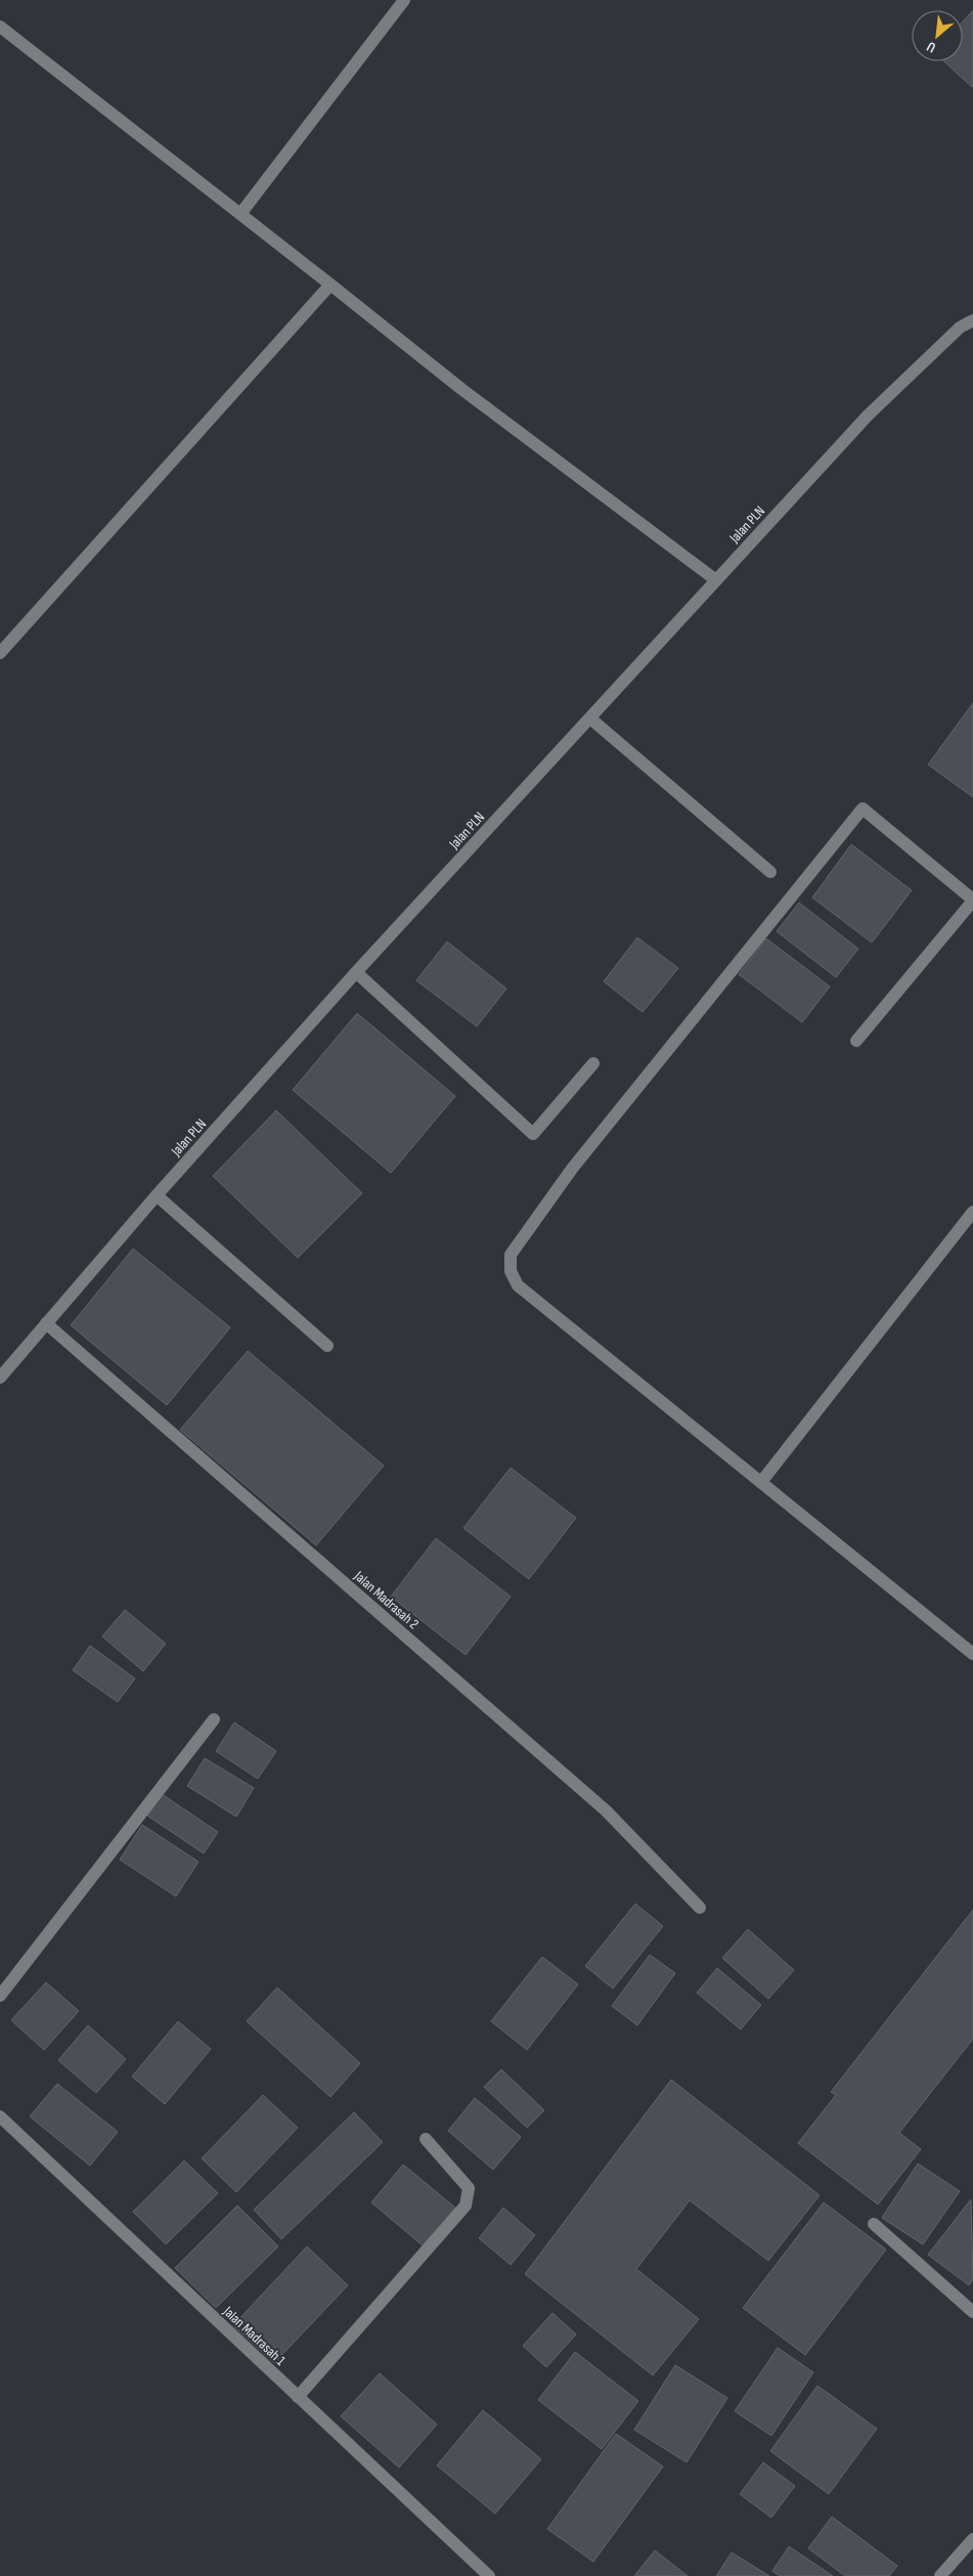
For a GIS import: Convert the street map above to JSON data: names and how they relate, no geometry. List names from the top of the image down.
{
  "streets": {
    "street": ["Jalan PLN", "Jalan Madrasah 2", "Jalan Madrasah 1"]
  },
  "crossings": [
    ["Jalan PLN", "Jalan Madrasah 2"]
  ],
  "north": "bottom left"
}
